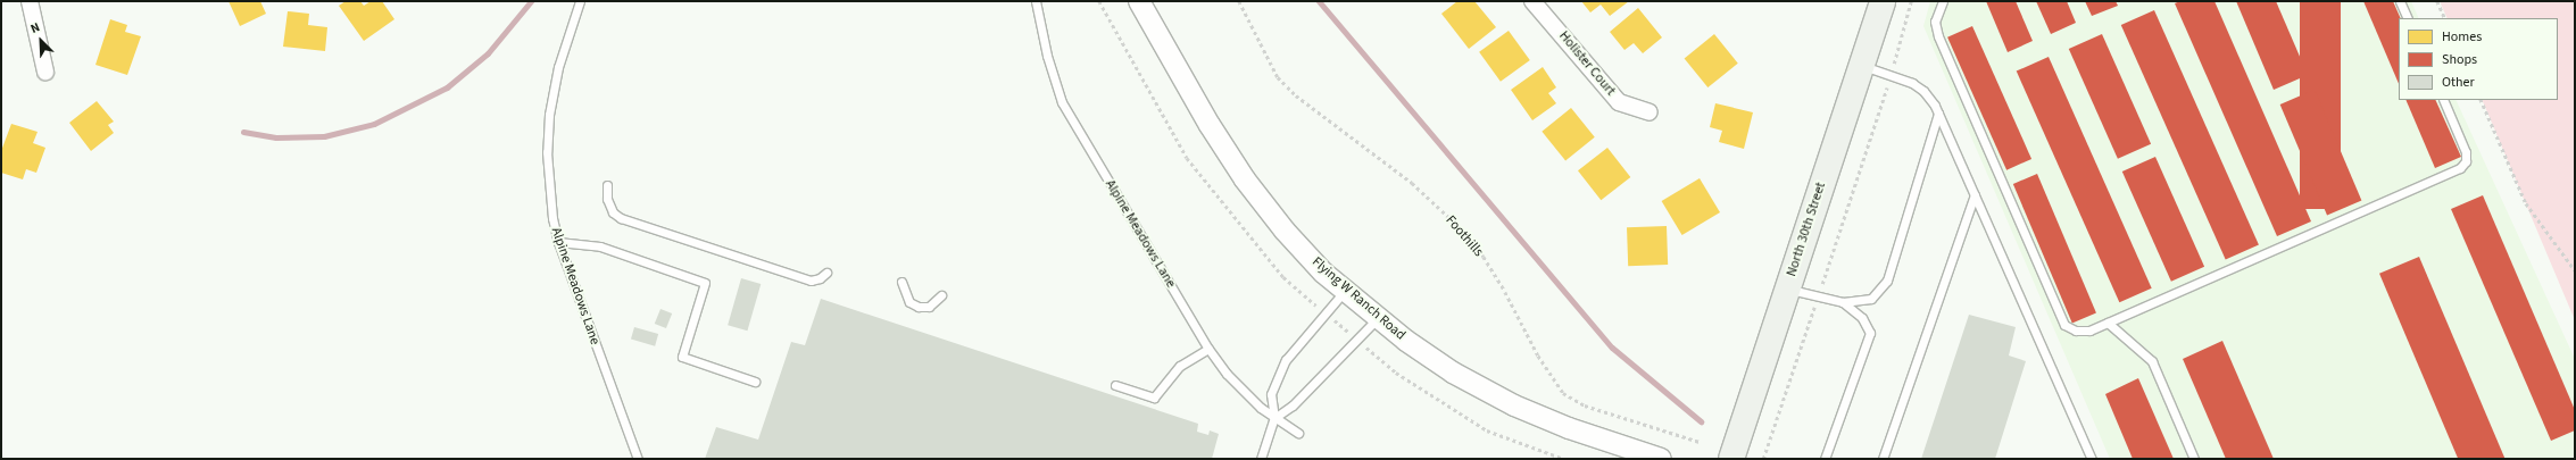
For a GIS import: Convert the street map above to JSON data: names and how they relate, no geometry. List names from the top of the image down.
{
  "streets": {
    "main road": ["North 30th Street"],
    "street": ["Holister Court", "Flying W Ranch Road"],
    "lane": ["Alpine Meadows Lane"],
    "path": ["Foothills"]
  },
  "legend": ["Homes", "Shops", "Other"],
  "north": "top left"
}
